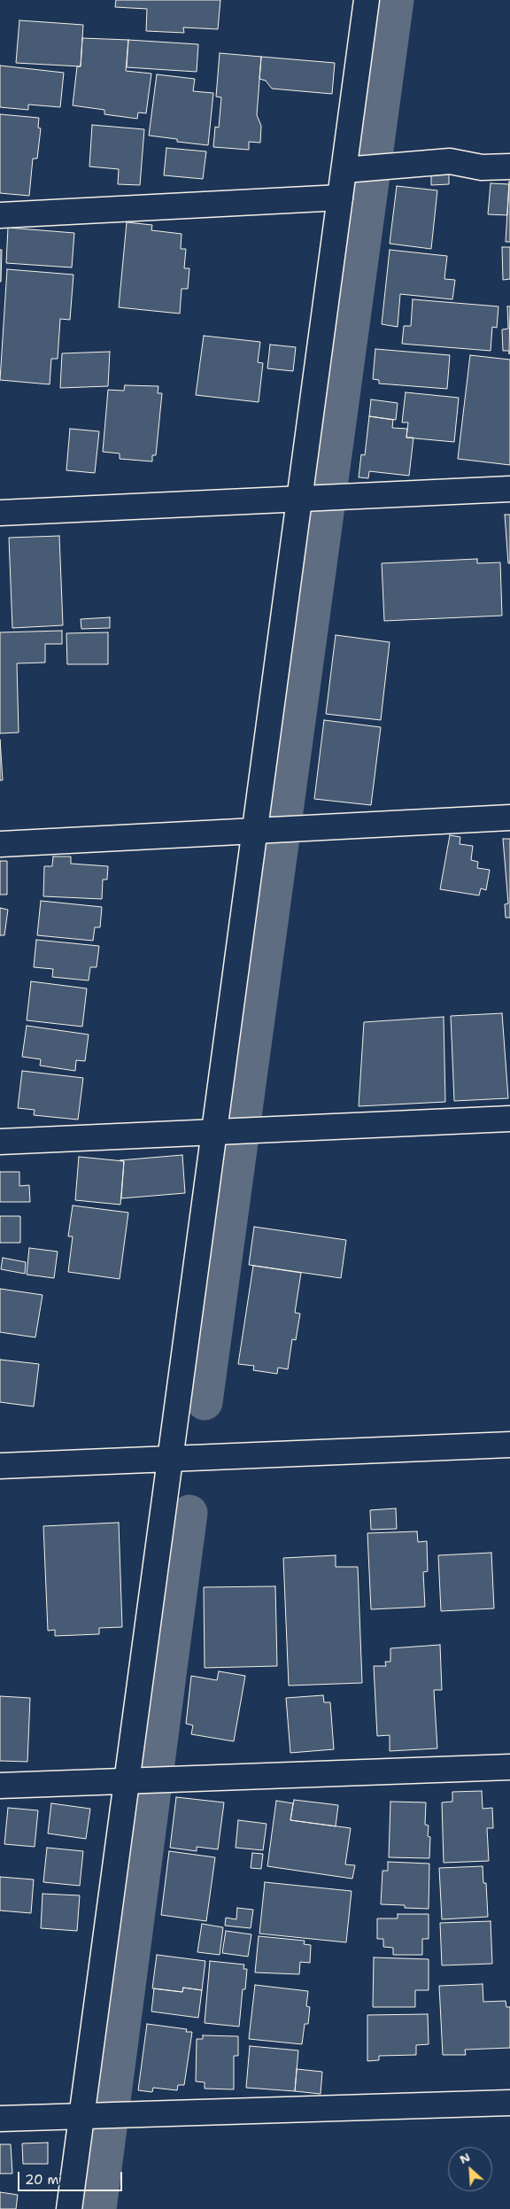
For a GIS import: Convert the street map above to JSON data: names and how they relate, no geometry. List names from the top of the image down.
{
  "scale_bar": "20 m",
  "north": "top left"
}
